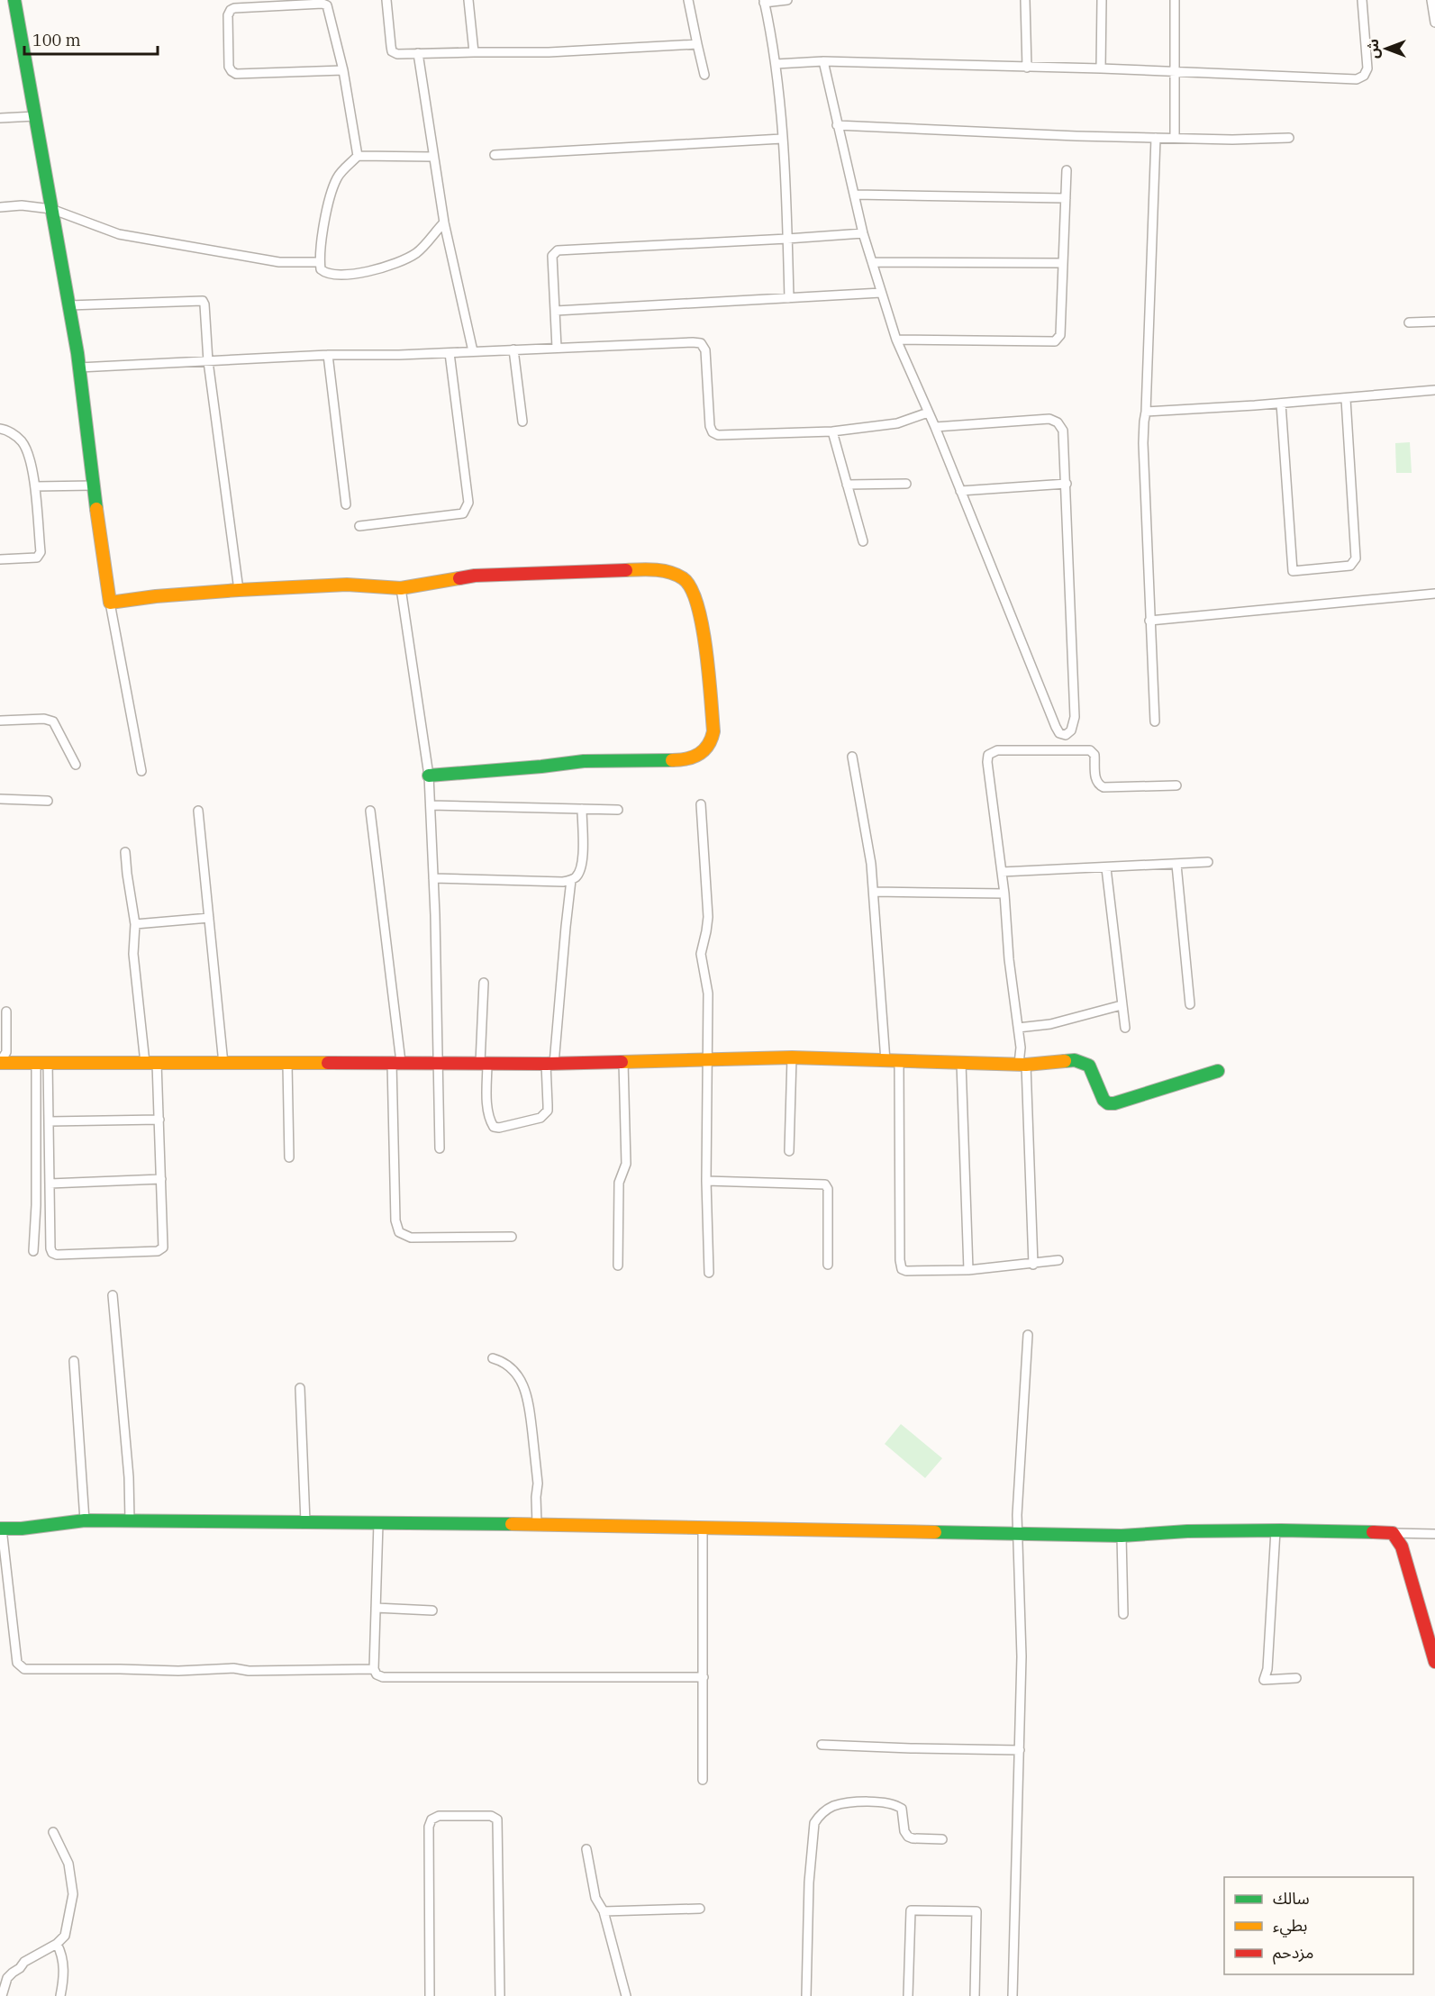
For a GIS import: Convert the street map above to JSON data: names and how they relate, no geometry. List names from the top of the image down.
{
  "legend": ["سالك", "بطيء", "مزدحم"],
  "scale_bar": "100 m",
  "north": "left"
}
